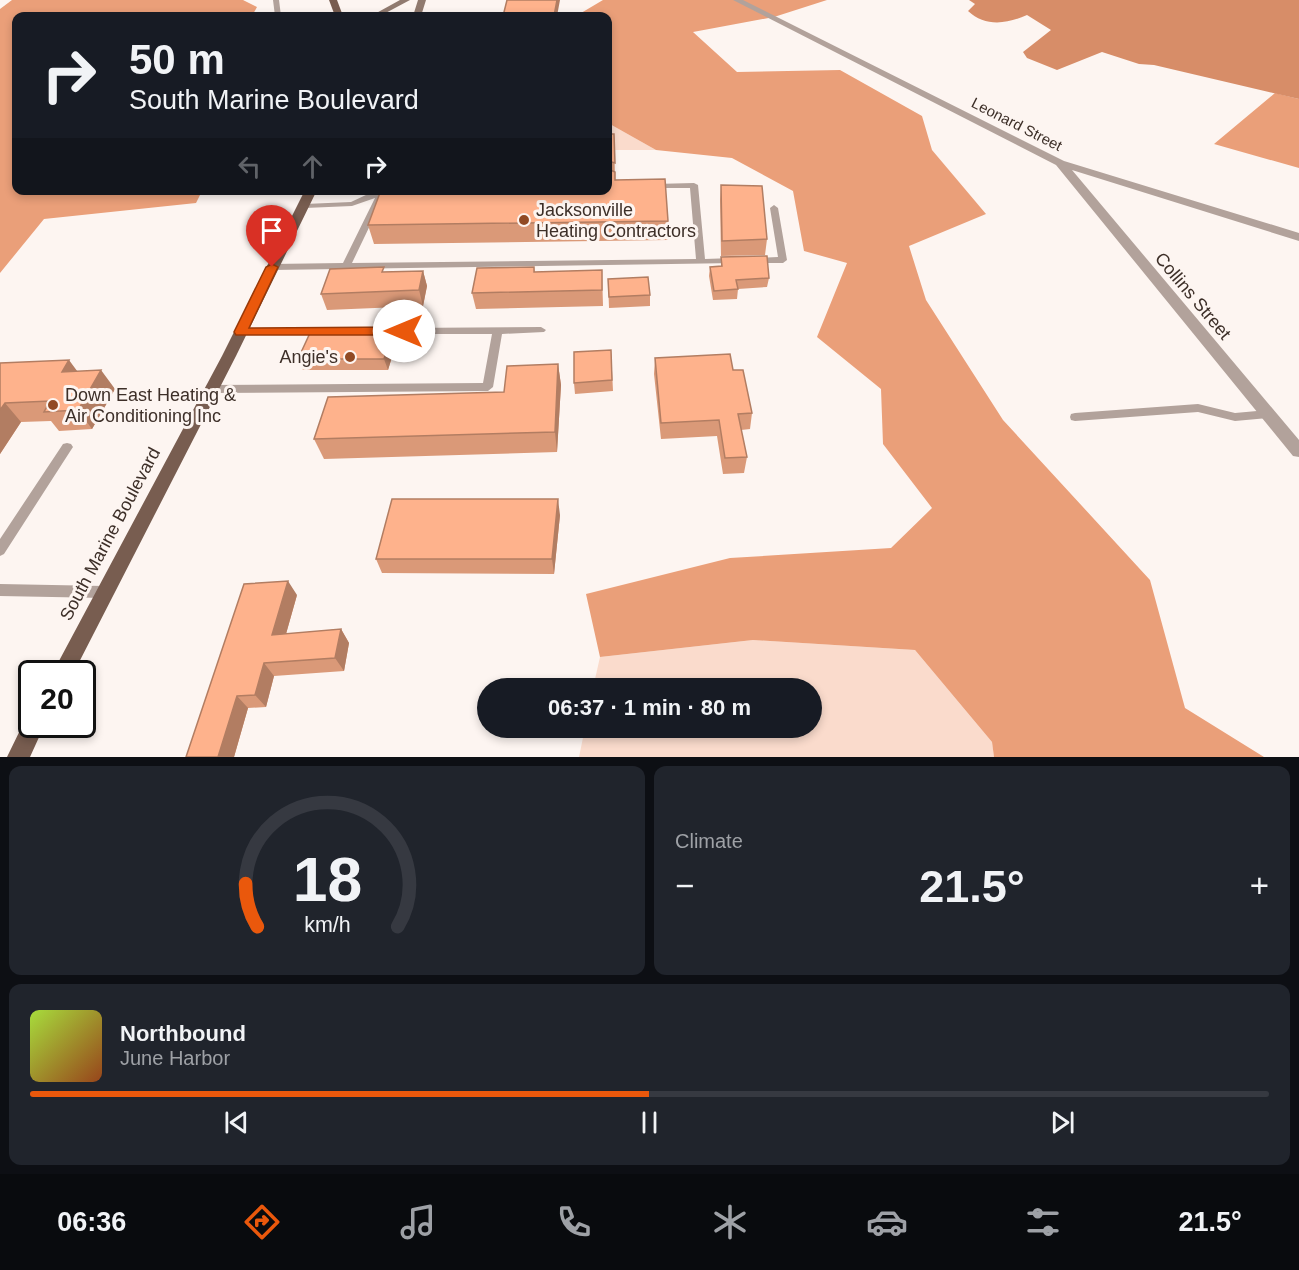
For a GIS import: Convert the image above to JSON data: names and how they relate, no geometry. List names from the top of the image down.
{
  "streets": {
    "main road": ["South Marine Boulevard"],
    "street": ["Leonard Street", "Collins Street"]
  },
  "crossings": [
    ["Leonard Street", "Collins Street"]
  ],
  "places": ["Jacksonville Heating Contractors", "Angie's", "Down East Heating & Air Conditioning Inc"],
  "page": {
    "turn": ["50 m", "South Marine Boulevard"],
    "limit": "20",
    "trip": "06:37 · 1 min · 80 m",
    "tile": "Climate",
    "heat": ["−", "21.5°", "+"],
    "song": ["Northbound", "June Harbor"],
    "tabs": ["06:36", "21.5°"],
    "gauge": ["18", "km/h"]
  }
}
